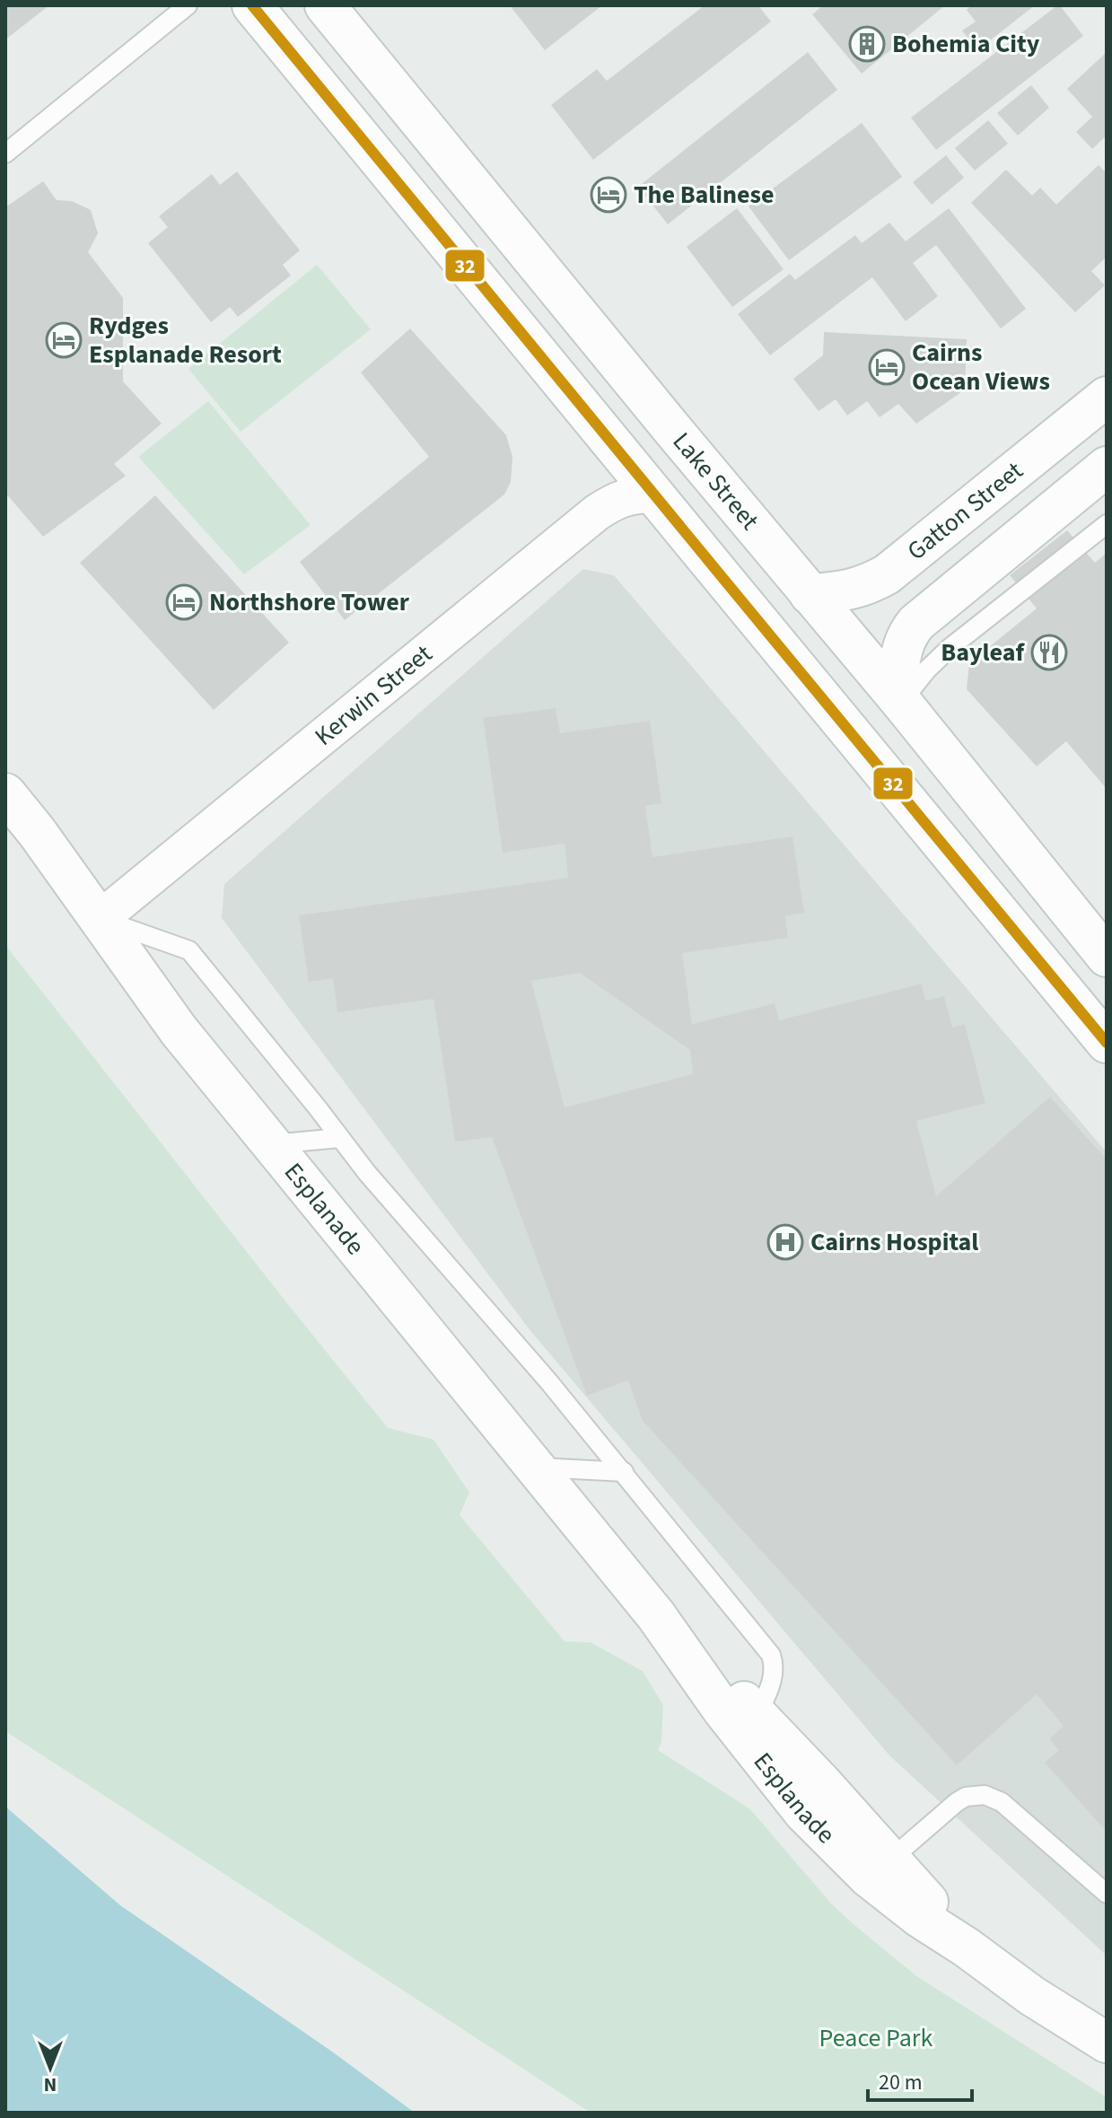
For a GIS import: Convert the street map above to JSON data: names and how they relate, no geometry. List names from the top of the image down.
{
  "streets": {
    "street": [
      "Lake Street",
      "Gatton Street",
      "Kerwin Street",
      "Esplanade"
    ]
  },
  "crossings": [
    ["Lake Street", "Gatton Street"],
    ["Kerwin Street", "Esplanade"]
  ],
  "parks": ["Peace Park"],
  "places": {
    "building": ["Bohemia City"],
    "hotel": [
      "The Balinese",
      "Rydges Esplanade Resort",
      "Cairns Ocean Views",
      "Northshore Tower"
    ],
    "restaurant": ["Bayleaf"],
    "hospital": ["Cairns Hospital"]
  },
  "lines": ["transit line 32"],
  "scale_bar": "20 m",
  "north": "bottom"
}
